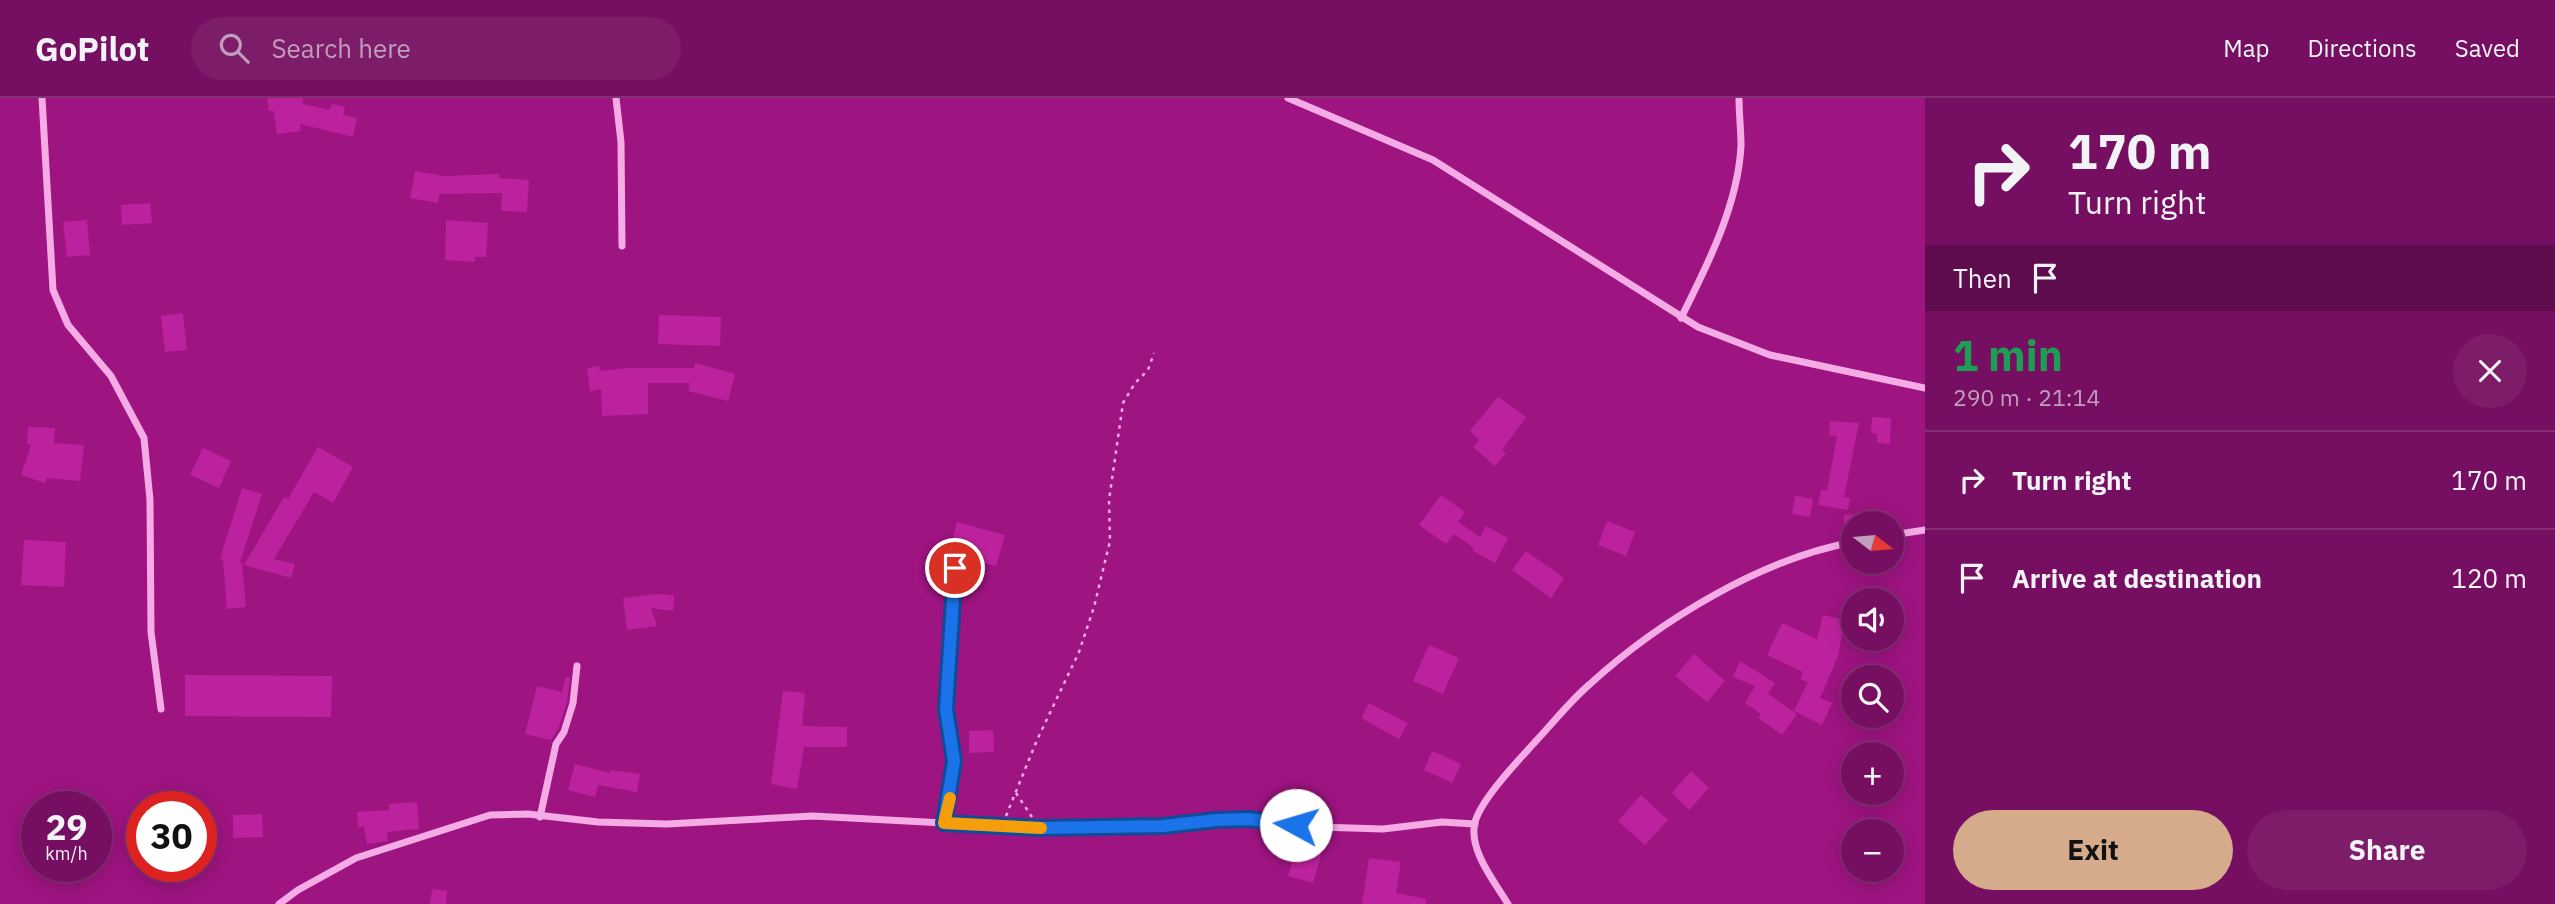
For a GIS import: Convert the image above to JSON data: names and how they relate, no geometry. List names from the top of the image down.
{
  "north": "right",
  "page": {
    "header": "GoPilot",
    "search": "Search here",
    "nav": ["Map", "Directions", "Saved"],
    "turn": ["170 m", "Turn right"],
    "then": "Then",
    "heading": ["1 min", "290 m · 21:14"],
    "list": [
      {
        "name": "Turn right",
        "value": "170 m"
      },
      {
        "name": "Arrive at destination",
        "value": "120 m"
      }
    ],
    "map_buttons": ["+", "−"],
    "speed": "29 km/h",
    "limit": "30",
    "buttons": ["Exit", "Share"]
  }
}
